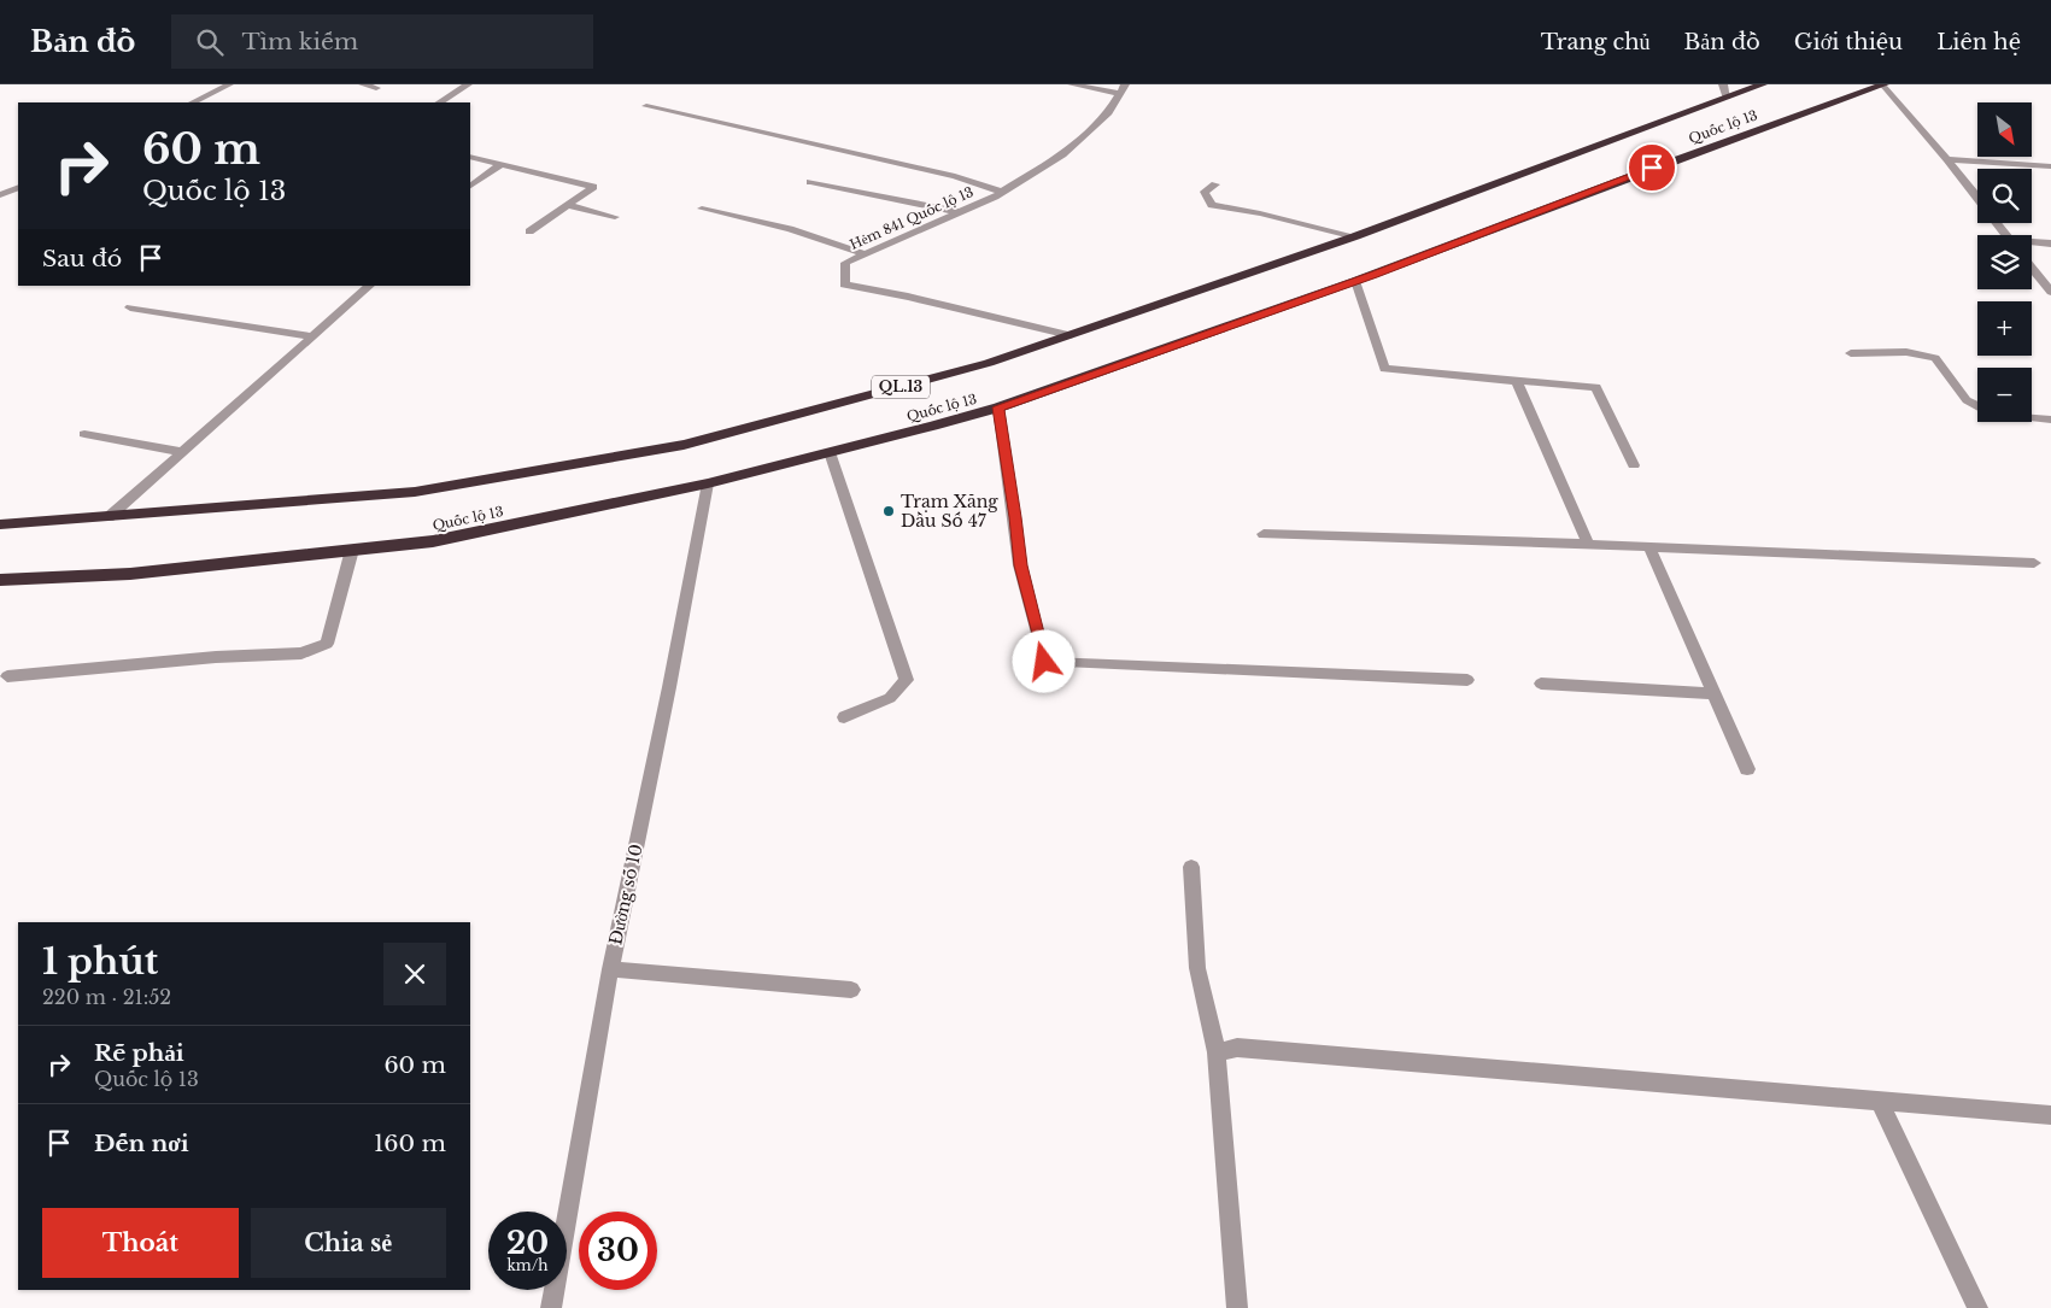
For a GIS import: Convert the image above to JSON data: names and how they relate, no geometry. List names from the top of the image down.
{
  "streets": {
    "highway": ["Quốc lộ 13", "QL.13"],
    "street": ["Hẻm 841 Quốc lộ 13", "Đường số 10"]
  },
  "crossings": [
    ["Quốc lộ 13", "Hẻm 841 Quốc lộ 13"],
    ["Quốc lộ 13", "Đường số 10"]
  ],
  "places": ["Trạm Xăng Dầu Số 47"],
  "north": "bottom right",
  "page": {
    "header": "Bản đồ",
    "search": "Tìm kiếm",
    "nav": [
      "Trang chủ",
      "Bản đồ",
      "Giới thiệu",
      "Liên hệ"
    ],
    "map_buttons": ["+", "−"],
    "turn": ["60 m", "Quốc lộ 13"],
    "then": "Sau đó",
    "heading": ["1 phút", "220 m · 21:52"],
    "list": [
      {
        "name": "Rẽ phải",
        "note": "Quốc lộ 13",
        "value": "60 m"
      },
      {
        "name": "Đến nơi",
        "value": "160 m"
      }
    ],
    "buttons": ["Thoát", "Chia sẻ"],
    "speed": "20 km/h",
    "limit": "30"
  }
}
